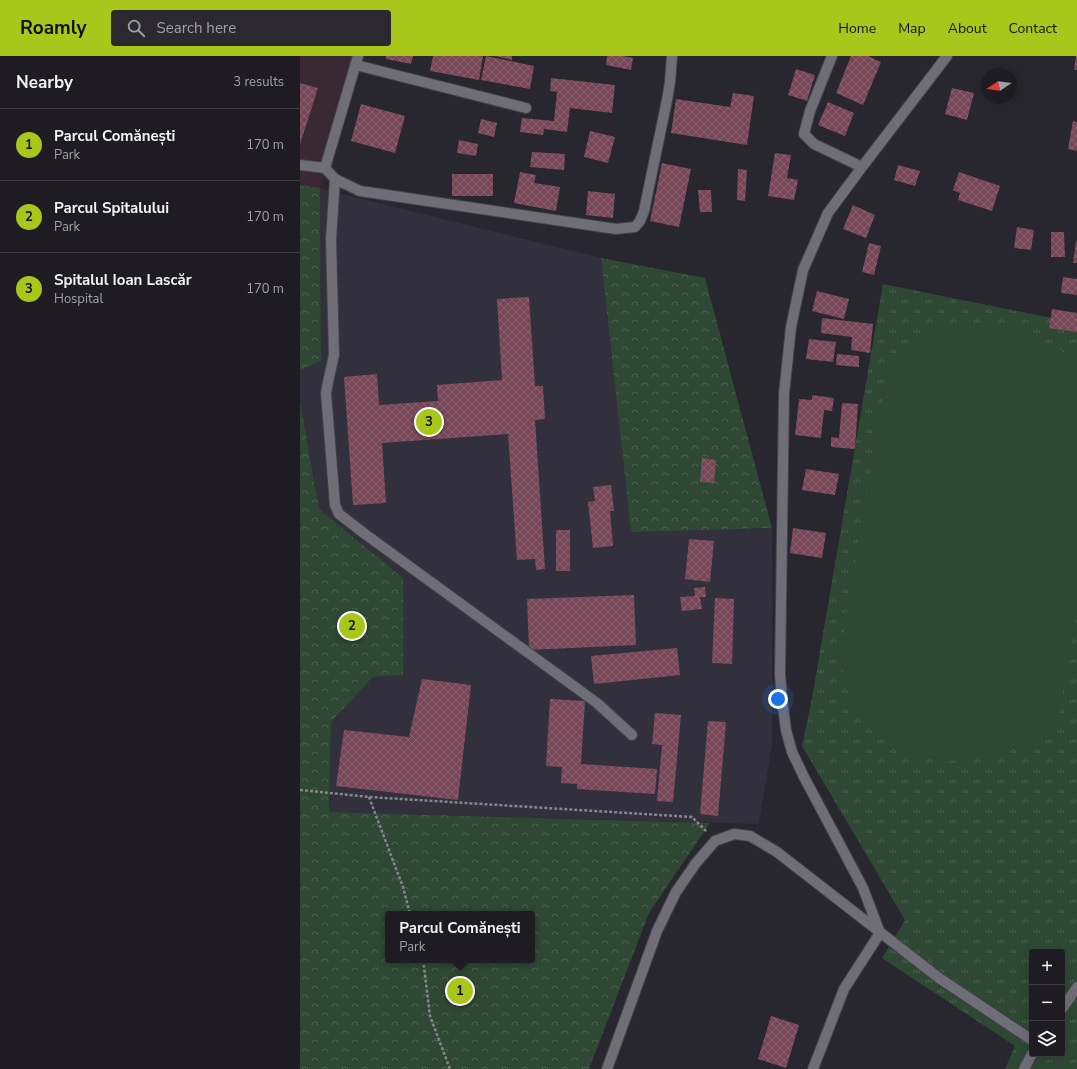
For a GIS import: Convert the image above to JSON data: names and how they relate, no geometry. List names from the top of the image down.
{
  "north": "left",
  "page": {
    "header": "Roamly",
    "search": "Search here",
    "nav": [
      "Home",
      "Map",
      "About",
      "Contact"
    ],
    "heading": ["Nearby", "3 results"],
    "list": [
      {
        "mark": "1",
        "name": "Parcul Comănești",
        "note": "Park",
        "value": "170 m"
      },
      {
        "mark": "2",
        "name": "Parcul Spitalului",
        "note": "Park",
        "value": "170 m"
      },
      {
        "mark": "3",
        "name": "Spitalul Ioan Lascăr",
        "note": "Hospital",
        "value": "170 m"
      }
    ],
    "pins": ["3", "2", "1"],
    "popup": ["Parcul Comănești", "Park"],
    "map_buttons": ["+", "−"]
  }
}
